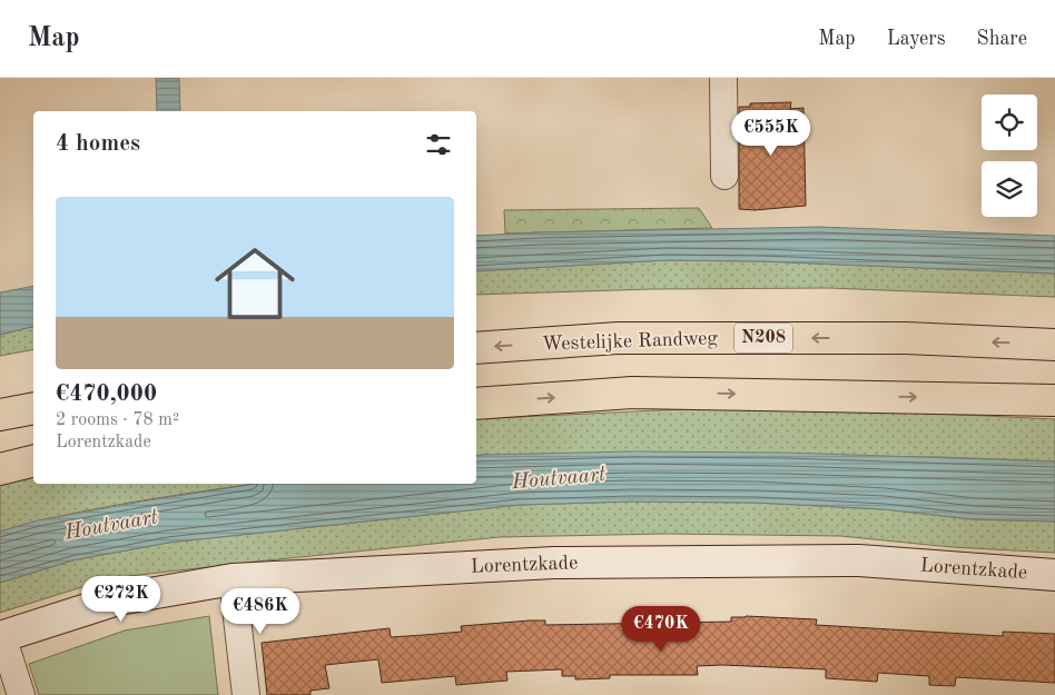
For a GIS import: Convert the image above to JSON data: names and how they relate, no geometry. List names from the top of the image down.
{
  "streets": {
    "main road": ["N208", "Westelijke Randweg"],
    "street": ["Lorentzkade"]
  },
  "water": ["Houtvaart"],
  "page": {
    "header": "Map",
    "nav": ["Map", "Layers", "Share"],
    "price": [
      "€555K",
      "€272K",
      "€486K",
      "€470K"
    ],
    "heading": "4 homes",
    "list": [
      {
        "name": "€470,000",
        "note": "2 rooms · 78 m² · Lorentzkade"
      }
    ]
  }
}
